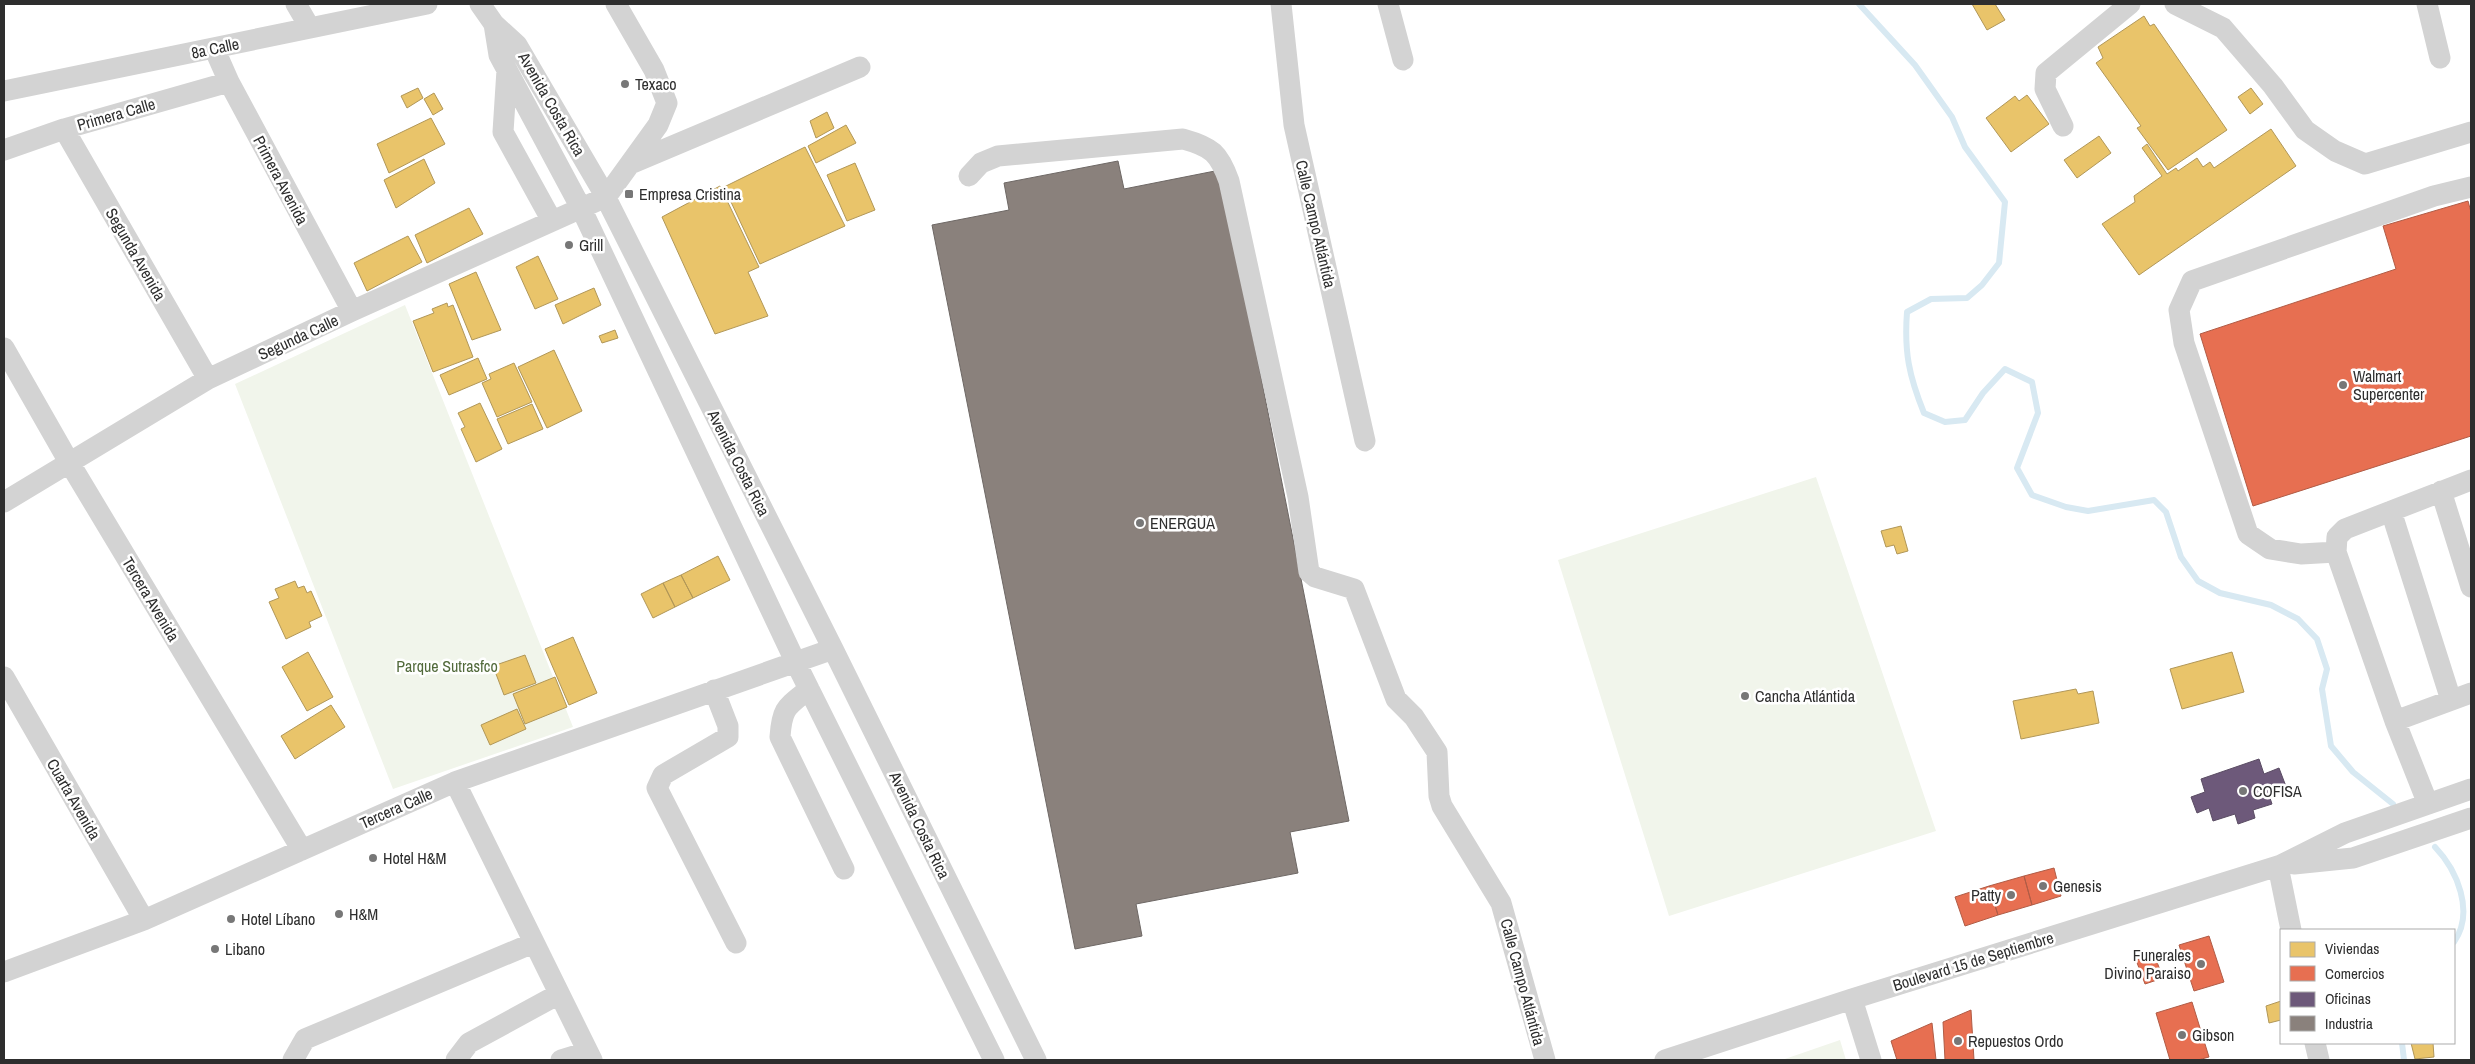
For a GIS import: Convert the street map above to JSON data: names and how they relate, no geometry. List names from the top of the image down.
{
  "streets": {
    "street": [
      "8a Calle",
      "Avenida Costa Rica",
      "Primera Calle",
      "Primera Avenida",
      "Calle Campo Atlántida",
      "Segunda Avenida",
      "Segunda Calle",
      "Tercera Avenida",
      "Cuarta Avenida",
      "Tercera Calle",
      "Boulevard 15 de Septiembre"
    ]
  },
  "crossings": [
    ["8a Calle", "Primera Avenida"],
    ["Avenida Costa Rica", "Segunda Calle"],
    ["Avenida Costa Rica", "Tercera Calle"],
    ["Primera Calle", "Primera Avenida"],
    ["Primera Calle", "Segunda Avenida"],
    ["Primera Avenida", "Segunda Calle"],
    ["Segunda Avenida", "Segunda Calle"],
    ["Segunda Calle", "Tercera Avenida"],
    ["Tercera Avenida", "Tercera Calle"],
    ["Cuarta Avenida", "Tercera Calle"]
  ],
  "parks": ["Parque Sutrasfco"],
  "places": {
    "other": [
      "Texaco",
      "Grill",
      "Walmart Supercenter",
      "ENERGUA",
      "Cancha Atlántida",
      "COFISA",
      "Hotel H&M",
      "Genesis",
      "Patty",
      "H&M",
      "Hotel Líbano",
      "Libano",
      "Funerales Divino Paraiso",
      "Gibson",
      "Repuestos Ordo"
    ],
    "transit": ["Empresa Cristina"]
  },
  "legend": [
    "Viviendas",
    "Comercios",
    "Oficinas",
    "Industria"
  ]
}
